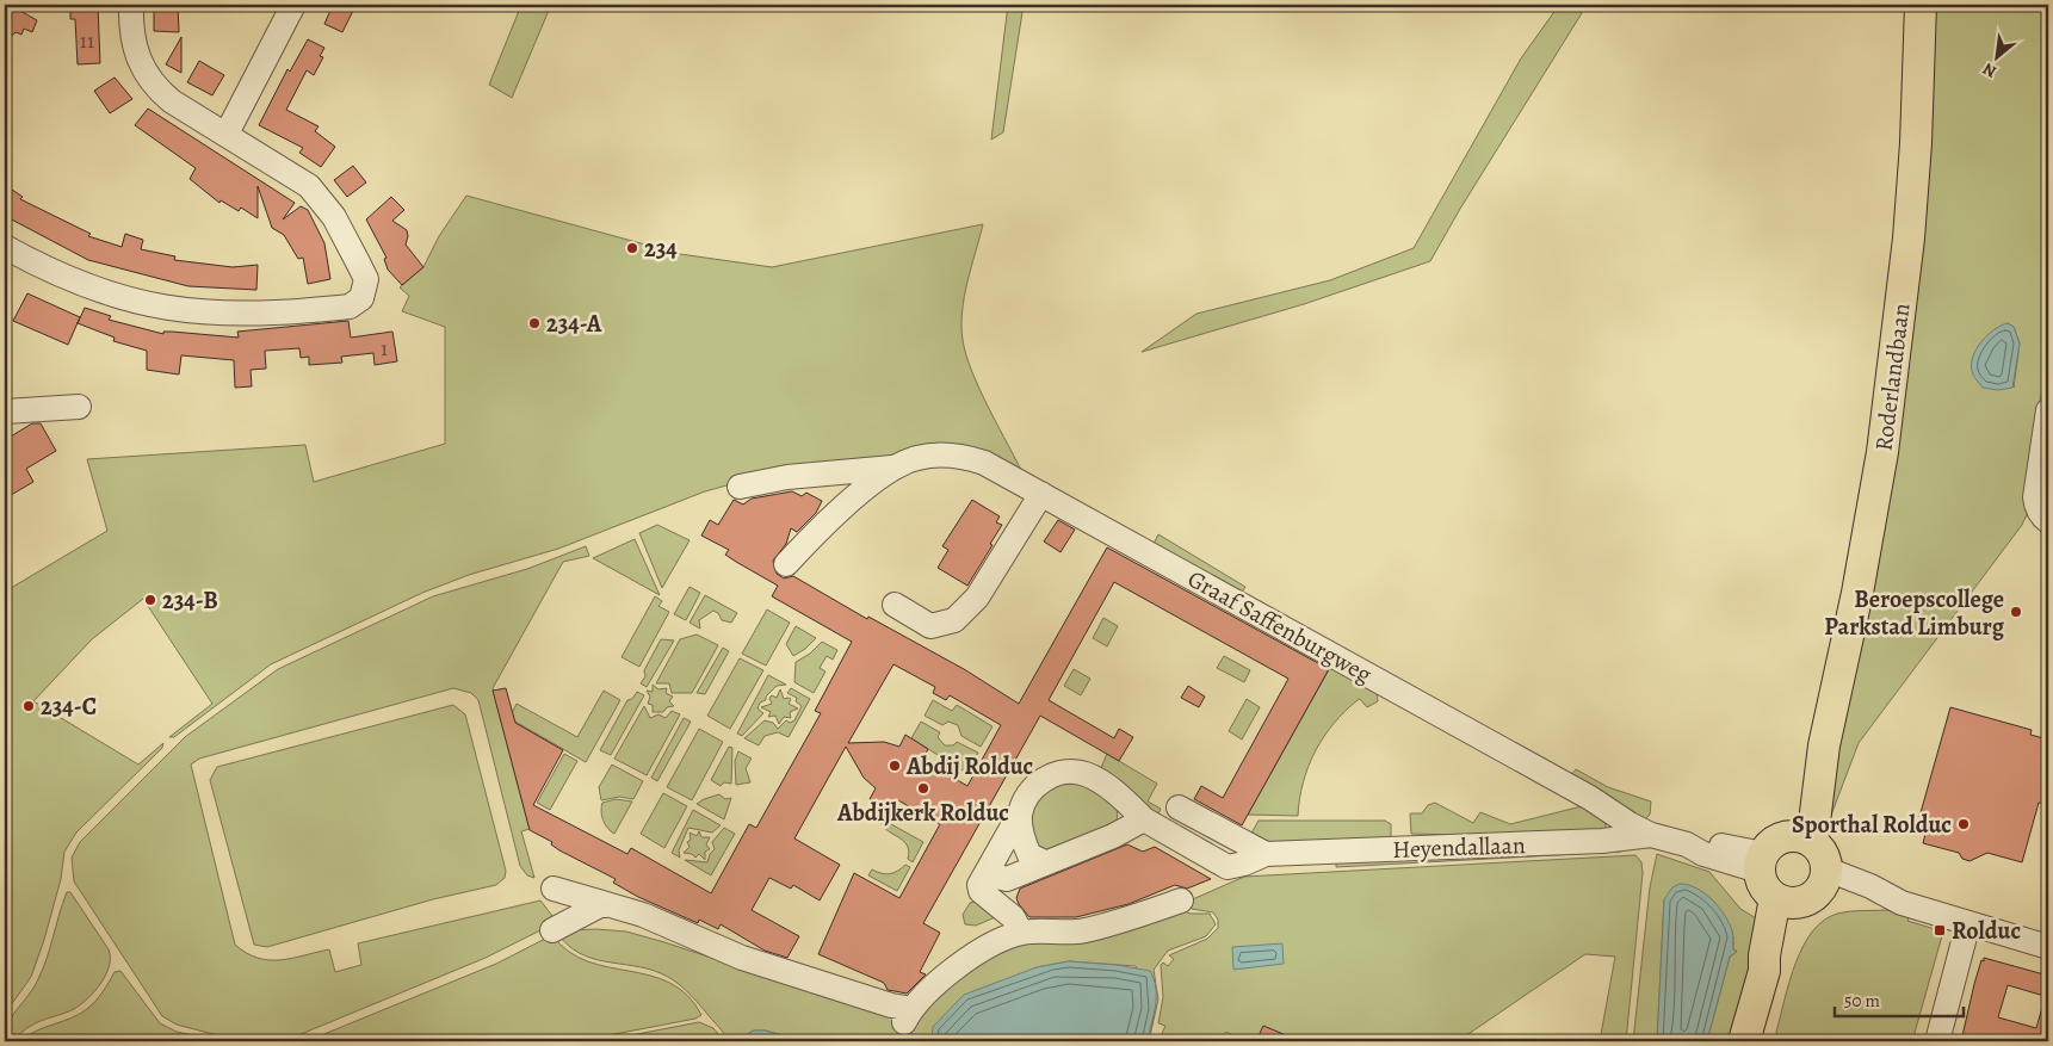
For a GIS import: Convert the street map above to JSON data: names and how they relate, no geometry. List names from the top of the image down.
{
  "streets": {
    "main road": ["Roderlandbaan"],
    "street": ["Graaf Saffenburgweg", "Heyendallaan"]
  },
  "crossings": [
    ["Roderlandbaan", "Graaf Saffenburgweg"],
    ["Graaf Saffenburgweg", "Heyendallaan"]
  ],
  "places": {
    "other": [
      "234",
      "234-A",
      "234-B",
      "Beroepscollege Parkstad Limburg",
      "234-C",
      "Abdij Rolduc",
      "Abdijkerk Rolduc",
      "Sporthal Rolduc"
    ],
    "transit": ["Rolduc"]
  },
  "house_numbers": ["11", "1"],
  "scale_bar": "50 m",
  "north": "bottom left"
}
